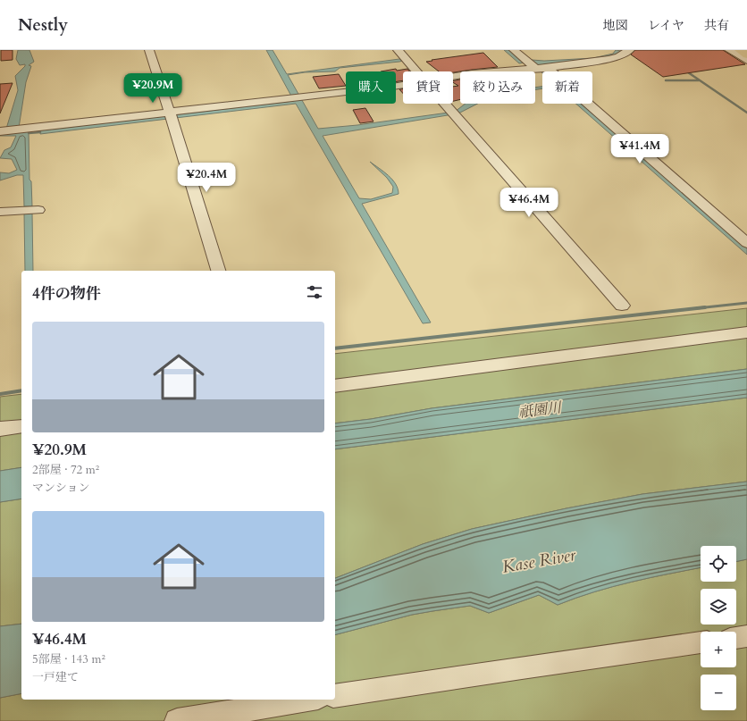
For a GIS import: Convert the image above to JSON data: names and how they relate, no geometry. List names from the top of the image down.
{
  "water": ["祇園川", "Kase River"],
  "page": {
    "header": "Nestly",
    "nav": ["地図", "レイヤ", "共有"],
    "chip": [
      "購入",
      "賃貸",
      "絞り込み",
      "新着"
    ],
    "price": [
      "¥20.9M",
      "¥41.4M",
      "¥20.4M",
      "¥46.4M"
    ],
    "heading": "4件の物件",
    "list": [
      {
        "name": "¥20.9M",
        "note": "2部屋 · 72 m² · マンション"
      },
      {
        "name": "¥46.4M",
        "note": "5部屋 · 143 m² · 一戸建て"
      }
    ],
    "map_buttons": ["+", "−"]
  }
}
